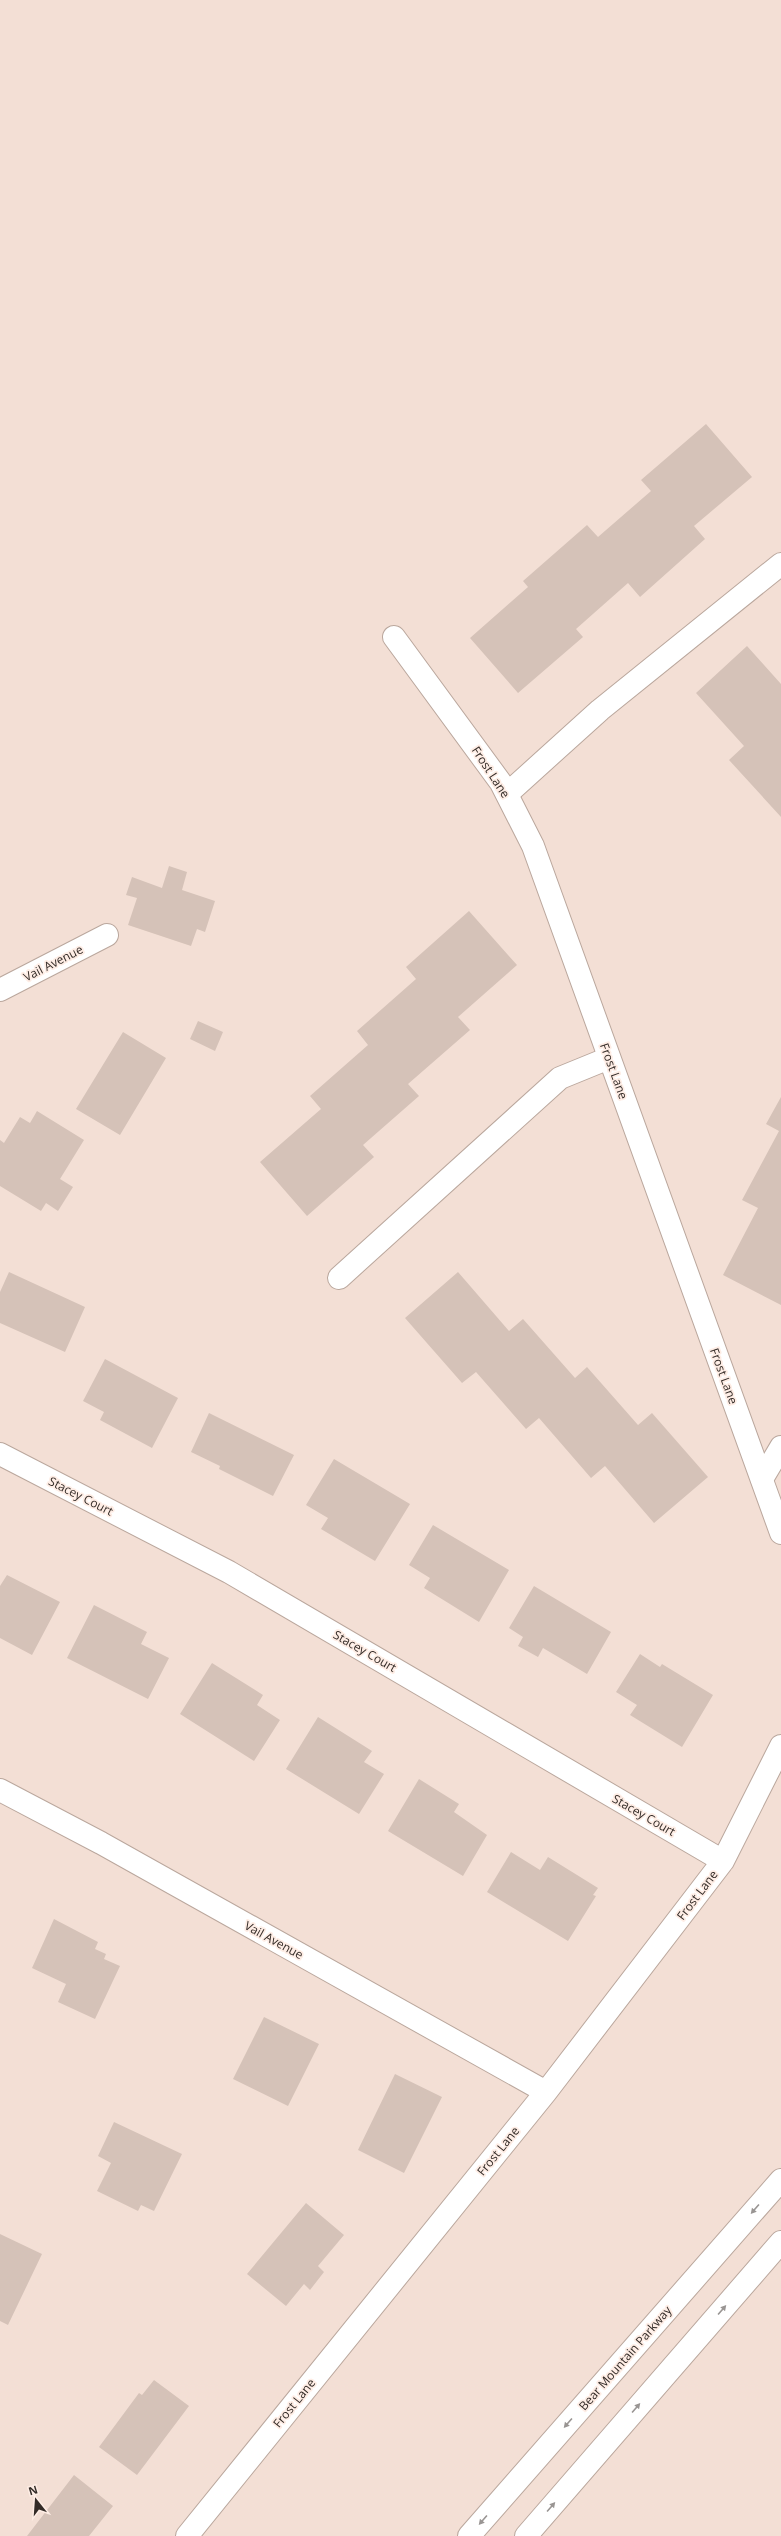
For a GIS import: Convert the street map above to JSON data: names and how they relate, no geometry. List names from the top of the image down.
{
  "streets": {
    "main road": [
      "Frost Lane",
      "Vail Avenue",
      "Stacey Court",
      "Bear Mountain Parkway"
    ]
  },
  "crossings": [
    ["Frost Lane", "Vail Avenue"],
    ["Frost Lane", "Stacey Court"]
  ],
  "north": "top"
}
